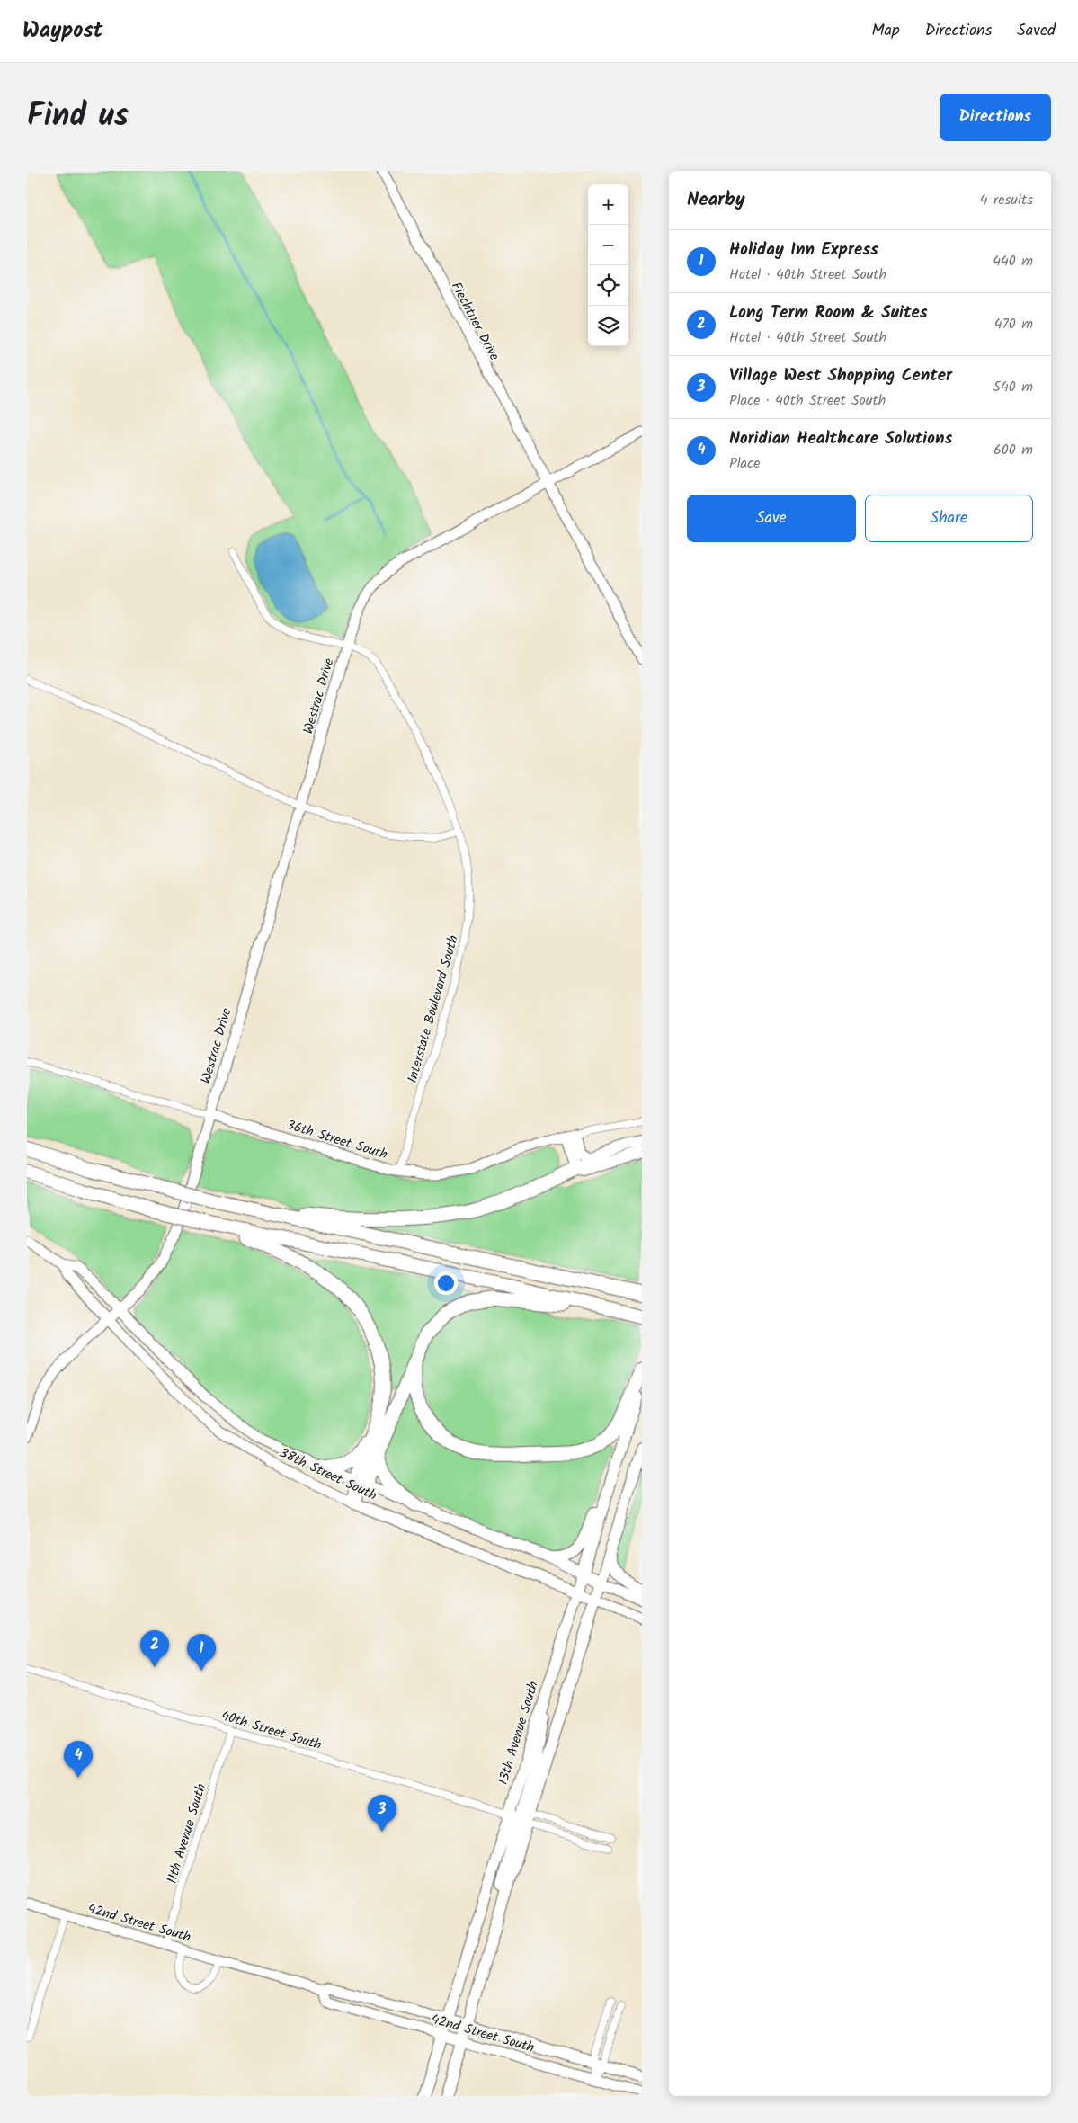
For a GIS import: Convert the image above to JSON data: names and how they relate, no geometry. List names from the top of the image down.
{
  "streets": {
    "main road": ["38th Street South", "13th Avenue South"],
    "street": [
      "Fiechtner Drive",
      "Westrac Drive",
      "Interstate Boulevard South",
      "36th Street South",
      "40th Street South",
      "11th Avenue South",
      "42nd Street South"
    ]
  },
  "crossings": [
    ["Fiechtner Drive", "Westrac Drive"],
    ["Westrac Drive", "Interstate Boulevard South"],
    ["Westrac Drive", "36th Street South"],
    ["Westrac Drive", "38th Street South"],
    ["Interstate Boulevard South", "36th Street South"],
    ["38th Street South", "13th Avenue South"],
    ["40th Street South", "13th Avenue South"],
    ["40th Street South", "11th Avenue South"],
    ["13th Avenue South", "42nd Street South"],
    ["11th Avenue South", "42nd Street South"]
  ],
  "page": {
    "header": "Waypost",
    "nav": ["Map", "Directions", "Saved"],
    "title": "Find us",
    "buttons": [
      "Directions",
      ["Save", "Share"]
    ],
    "heading": ["Nearby", "4 results"],
    "map_buttons": ["+", "−"],
    "list": [
      {
        "mark": "1",
        "name": "Holiday Inn Express",
        "note": "Hotel · 40th Street South",
        "value": "440 m"
      },
      {
        "mark": "2",
        "name": "Long Term Room & Suites",
        "note": "Hotel · 40th Street South",
        "value": "470 m"
      },
      {
        "mark": "3",
        "name": "Village West Shopping Center",
        "note": "Place · 40th Street South",
        "value": "540 m"
      },
      {
        "mark": "4",
        "name": "Noridian Healthcare Solutions",
        "note": "Place",
        "value": "600 m"
      }
    ],
    "pins": [
      "2",
      "1",
      "4",
      "3"
    ]
  }
}
